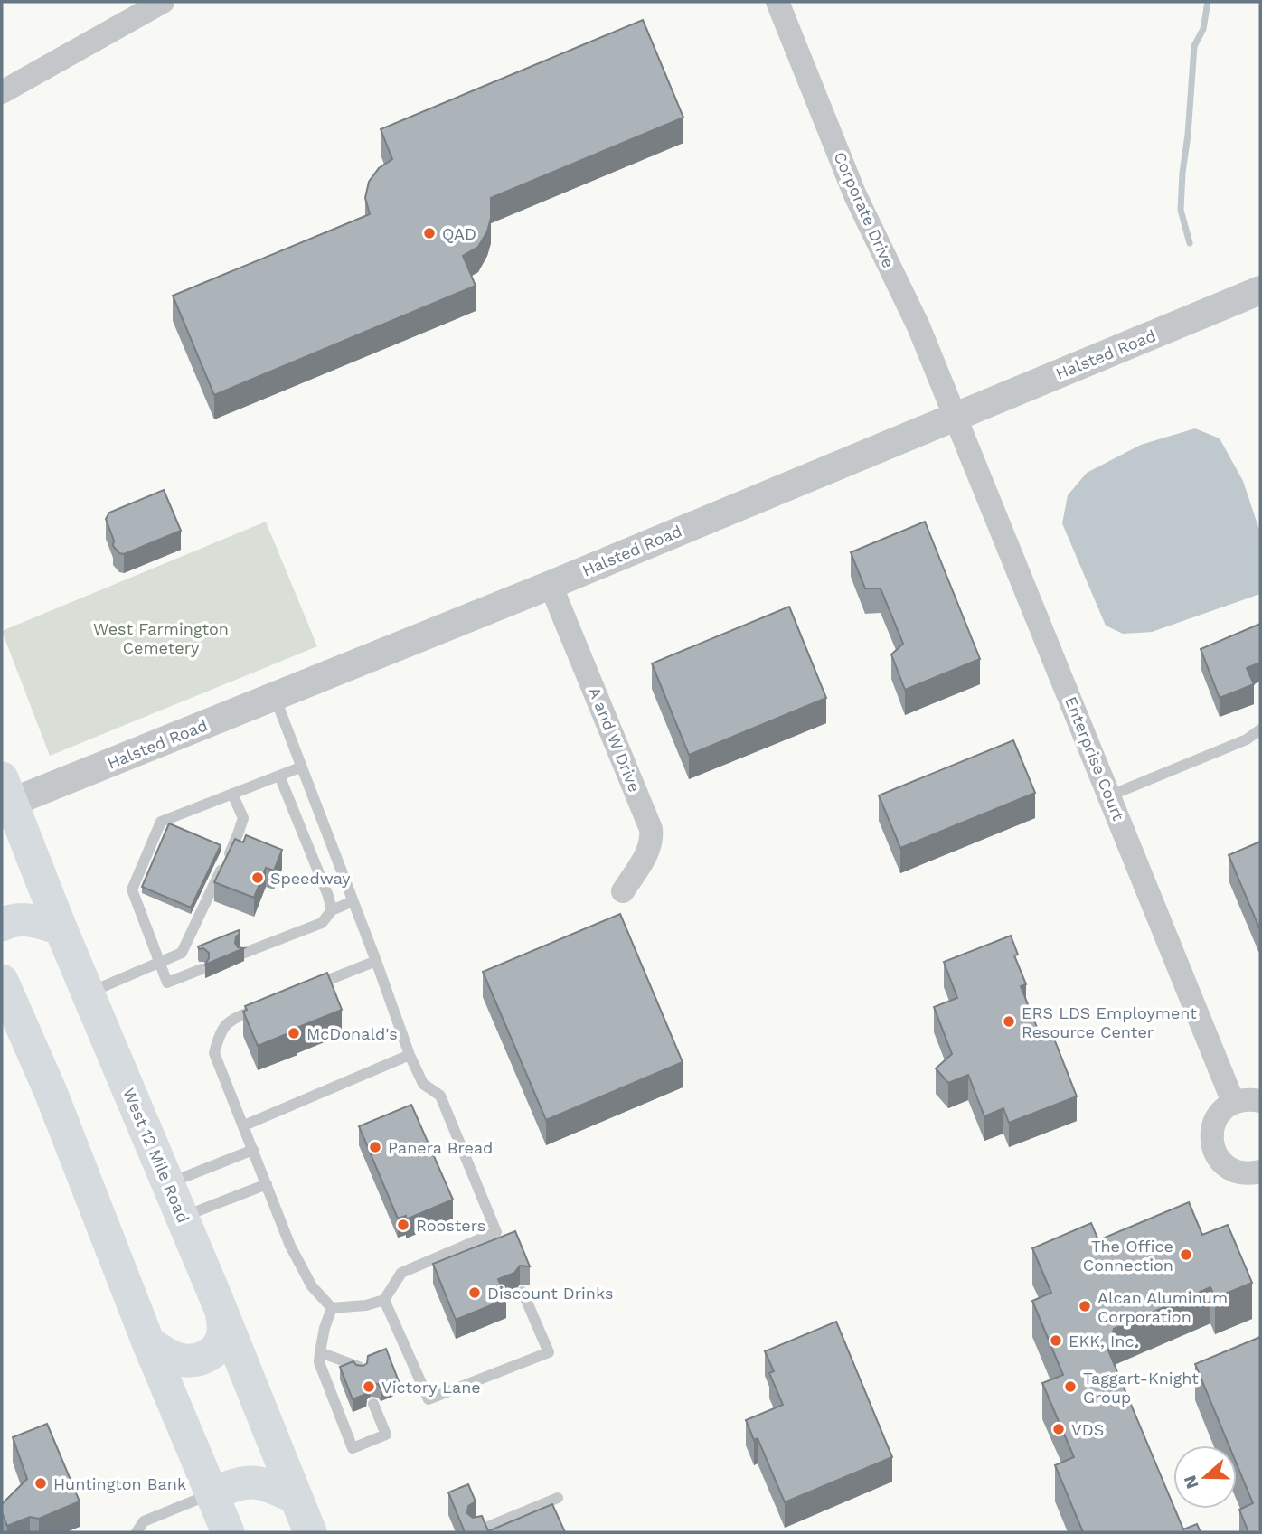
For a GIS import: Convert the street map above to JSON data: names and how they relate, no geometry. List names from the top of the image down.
{
  "streets": {
    "main road": ["West 12 Mile Road"],
    "street": [
      "Corporate Drive",
      "Halsted Road",
      "A and W Drive",
      "Enterprise Court"
    ]
  },
  "crossings": [
    ["Corporate Drive", "Halsted Road"],
    ["Corporate Drive", "Enterprise Court"],
    ["Halsted Road", "A and W Drive"],
    ["Halsted Road", "Enterprise Court"],
    ["Halsted Road", "West 12 Mile Road"]
  ],
  "parks": ["West Farmington Cemetery"],
  "places": [
    "QAD",
    "Speedway",
    "ERS LDS Employment Resource Center",
    "McDonald's",
    "Panera Bread",
    "Roosters",
    "The Office Connection",
    "Discount Drinks",
    "Alcan Aluminum Corporation",
    "EKK, Inc.",
    "Victory Lane",
    "Taggart-Knight Group",
    "VDS",
    "Huntington Bank"
  ],
  "north": "left"
}
